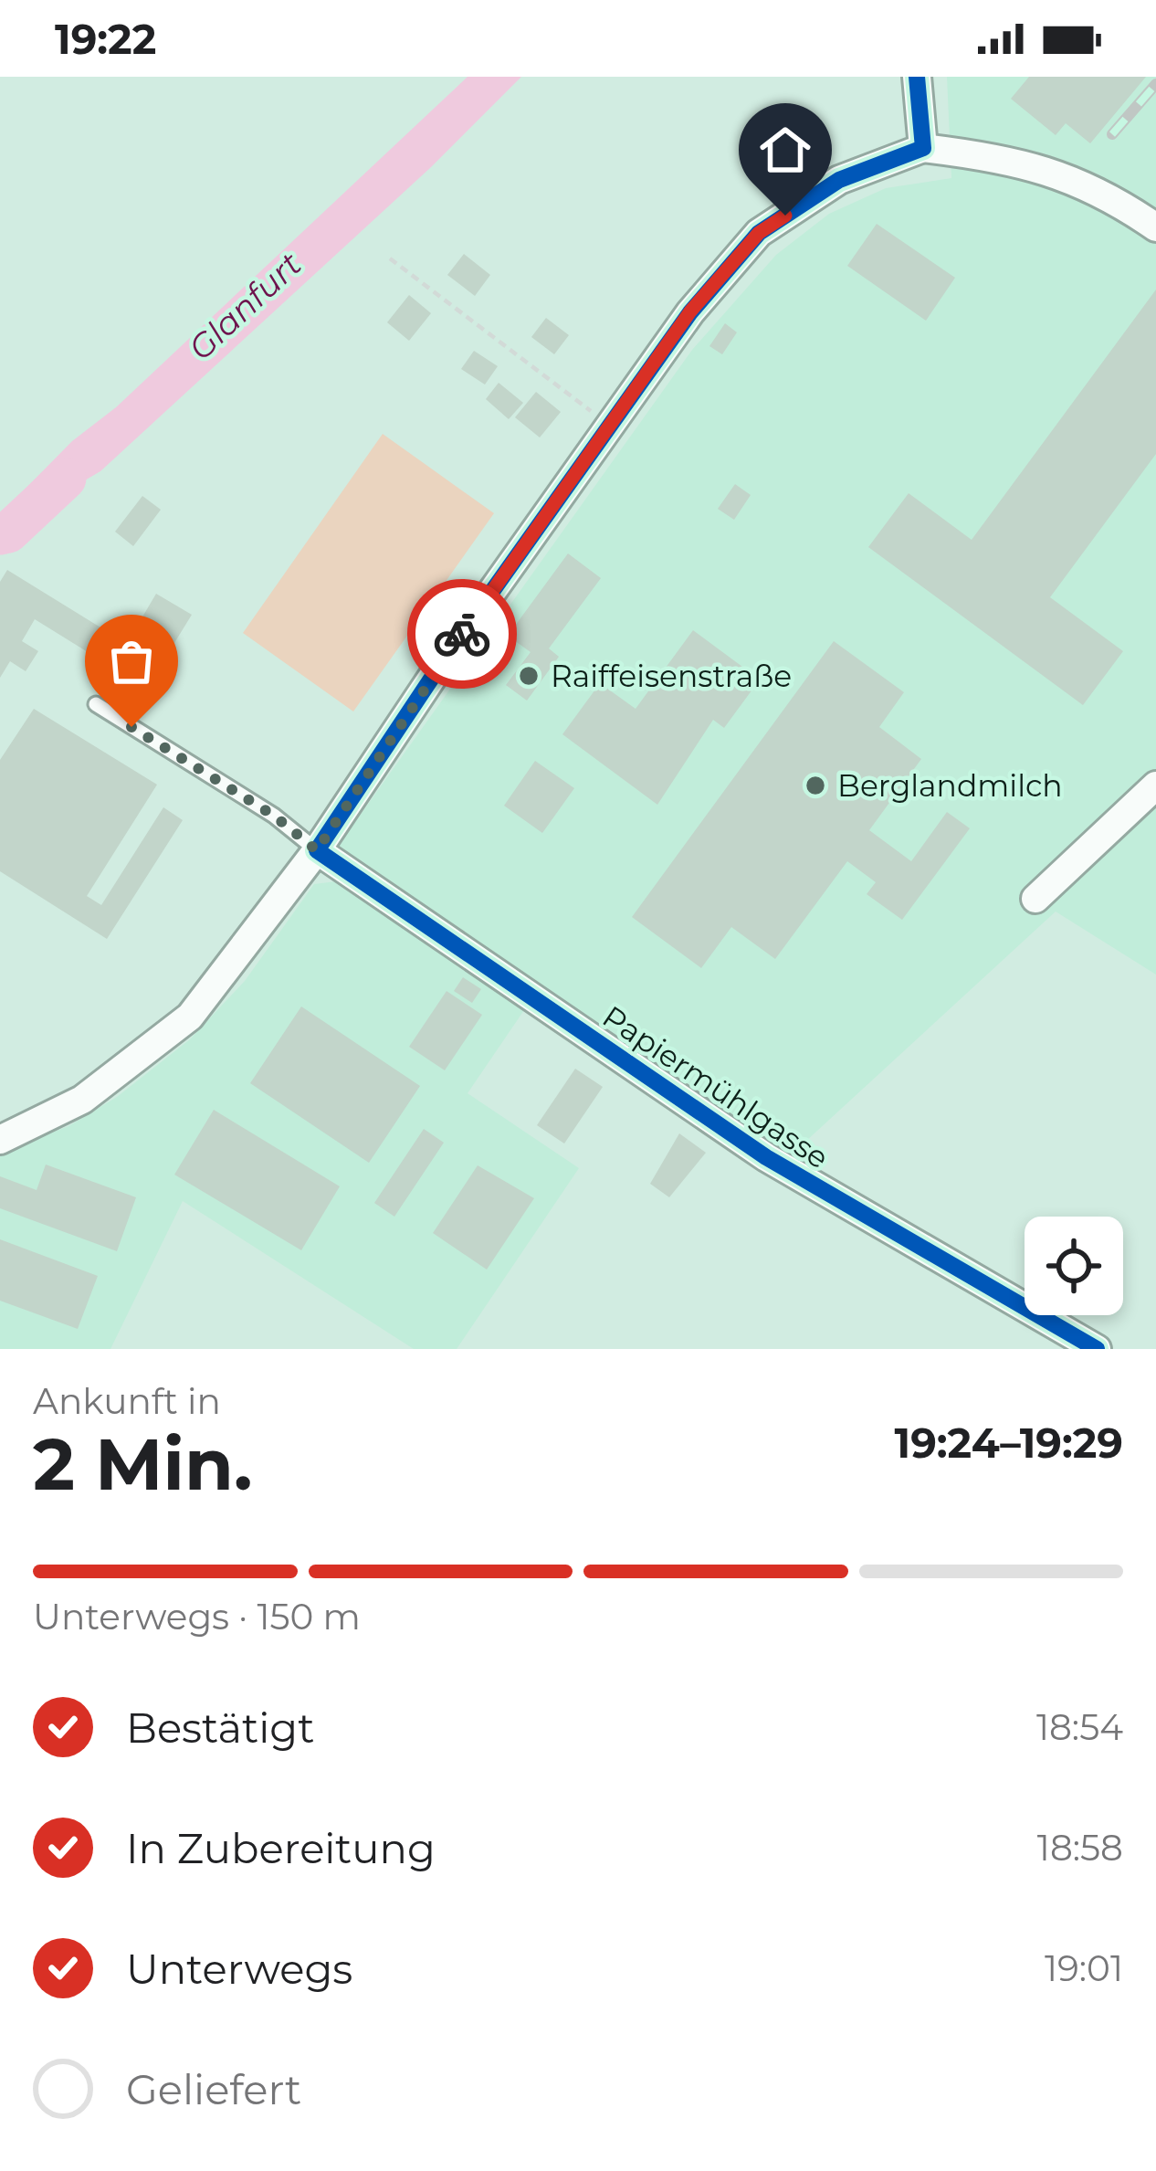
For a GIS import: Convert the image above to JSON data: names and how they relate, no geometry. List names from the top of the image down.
{
  "streets": {
    "street": ["Papiermühlgasse"]
  },
  "water": ["Glanfurt"],
  "places": ["Raiffeisenstraße", "Berglandmilch"],
  "page": {
    "status": "19:22",
    "heading": ["2 Min.", "Ankunft in", "19:24–19:29"],
    "bar": "Unterwegs · 150 m",
    "list": [
      ["Bestätigt", "18:54"],
      ["In Zubereitung", "18:58"],
      ["Unterwegs", "19:01"],
      "Geliefert"
    ]
  }
}
